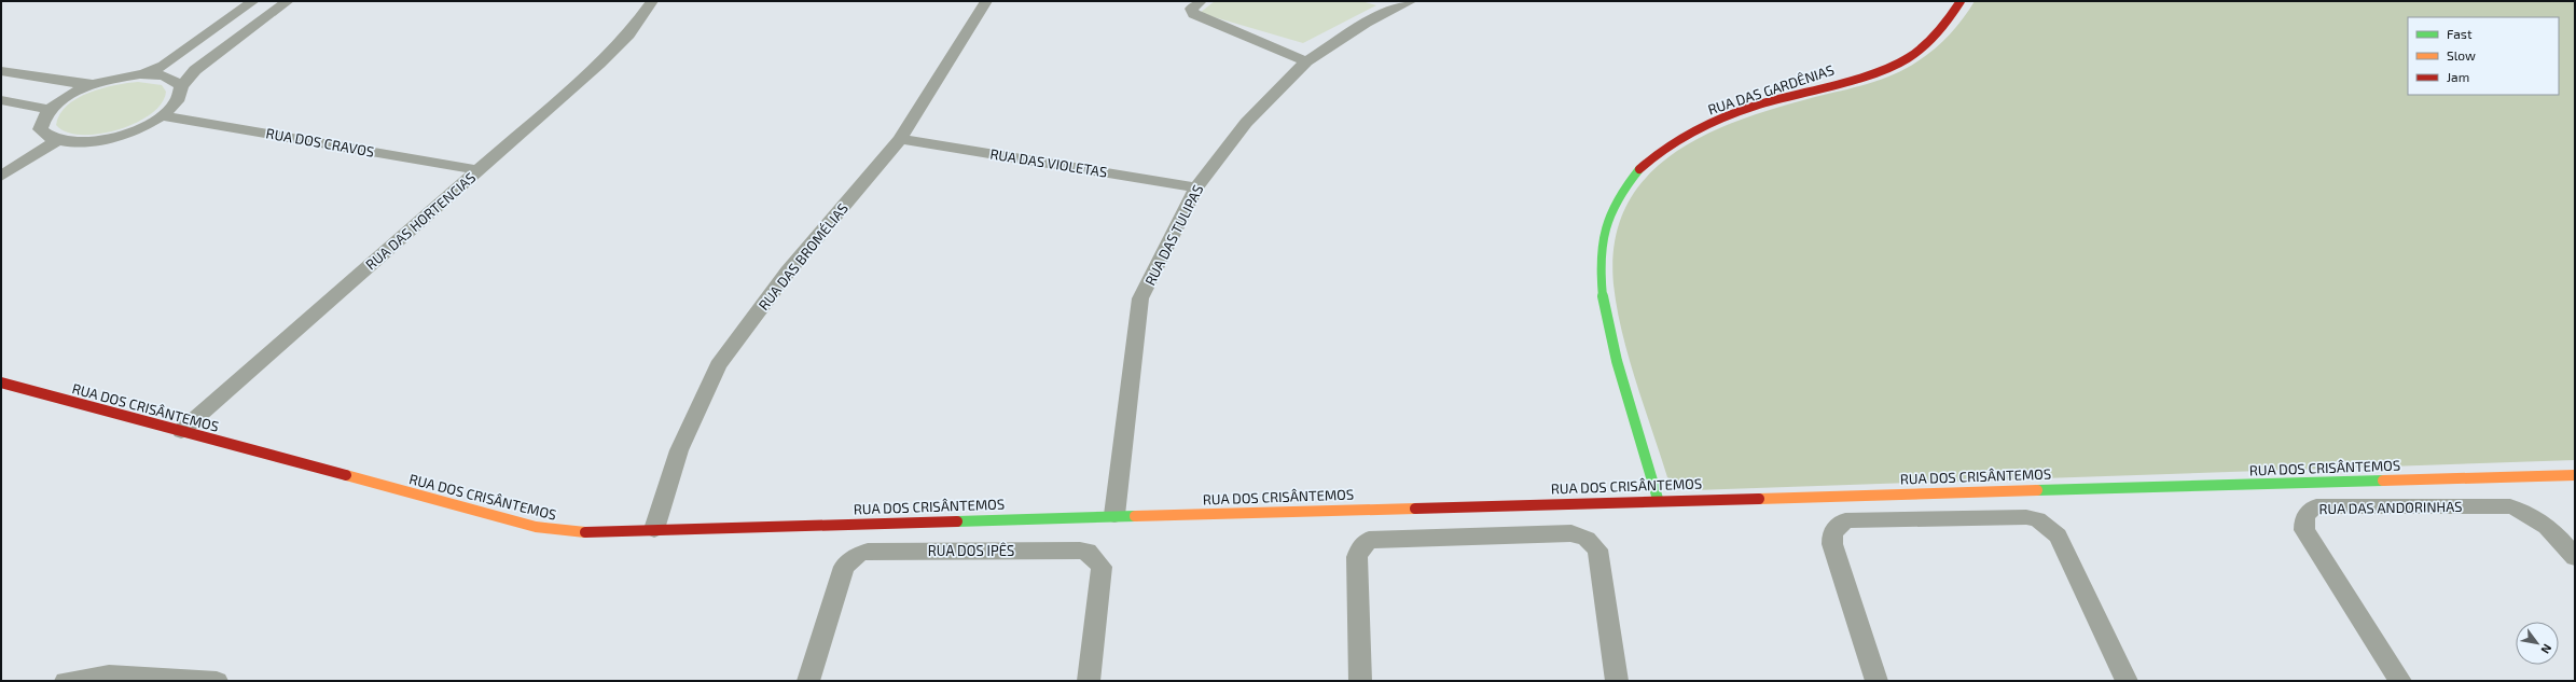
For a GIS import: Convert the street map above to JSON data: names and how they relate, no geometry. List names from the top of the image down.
{
  "streets": {
    "street": [
      "RUA DAS GARDÊNIAS",
      "RUA DOS CRAVOS",
      "RUA DAS VIOLETAS",
      "RUA DAS HORTENCIAS",
      "RUA DAS TULIPAS",
      "RUA DAS BROMÉLIAS",
      "RUA DOS CRISÂNTEMOS",
      "RUA DAS ANDORINHAS",
      "RUA DOS IPÊS"
    ]
  },
  "crossings": [
    ["RUA DAS GARDÊNIAS", "RUA DOS CRISÂNTEMOS"],
    ["RUA DOS CRAVOS", "RUA DAS HORTENCIAS"],
    ["RUA DAS VIOLETAS", "RUA DAS TULIPAS"],
    ["RUA DAS VIOLETAS", "RUA DAS BROMÉLIAS"],
    ["RUA DAS HORTENCIAS", "RUA DOS CRISÂNTEMOS"],
    ["RUA DAS TULIPAS", "RUA DOS CRISÂNTEMOS"],
    ["RUA DAS BROMÉLIAS", "RUA DOS CRISÂNTEMOS"]
  ],
  "legend": ["Fast", "Slow", "Jam"],
  "north": "bottom right"
}
